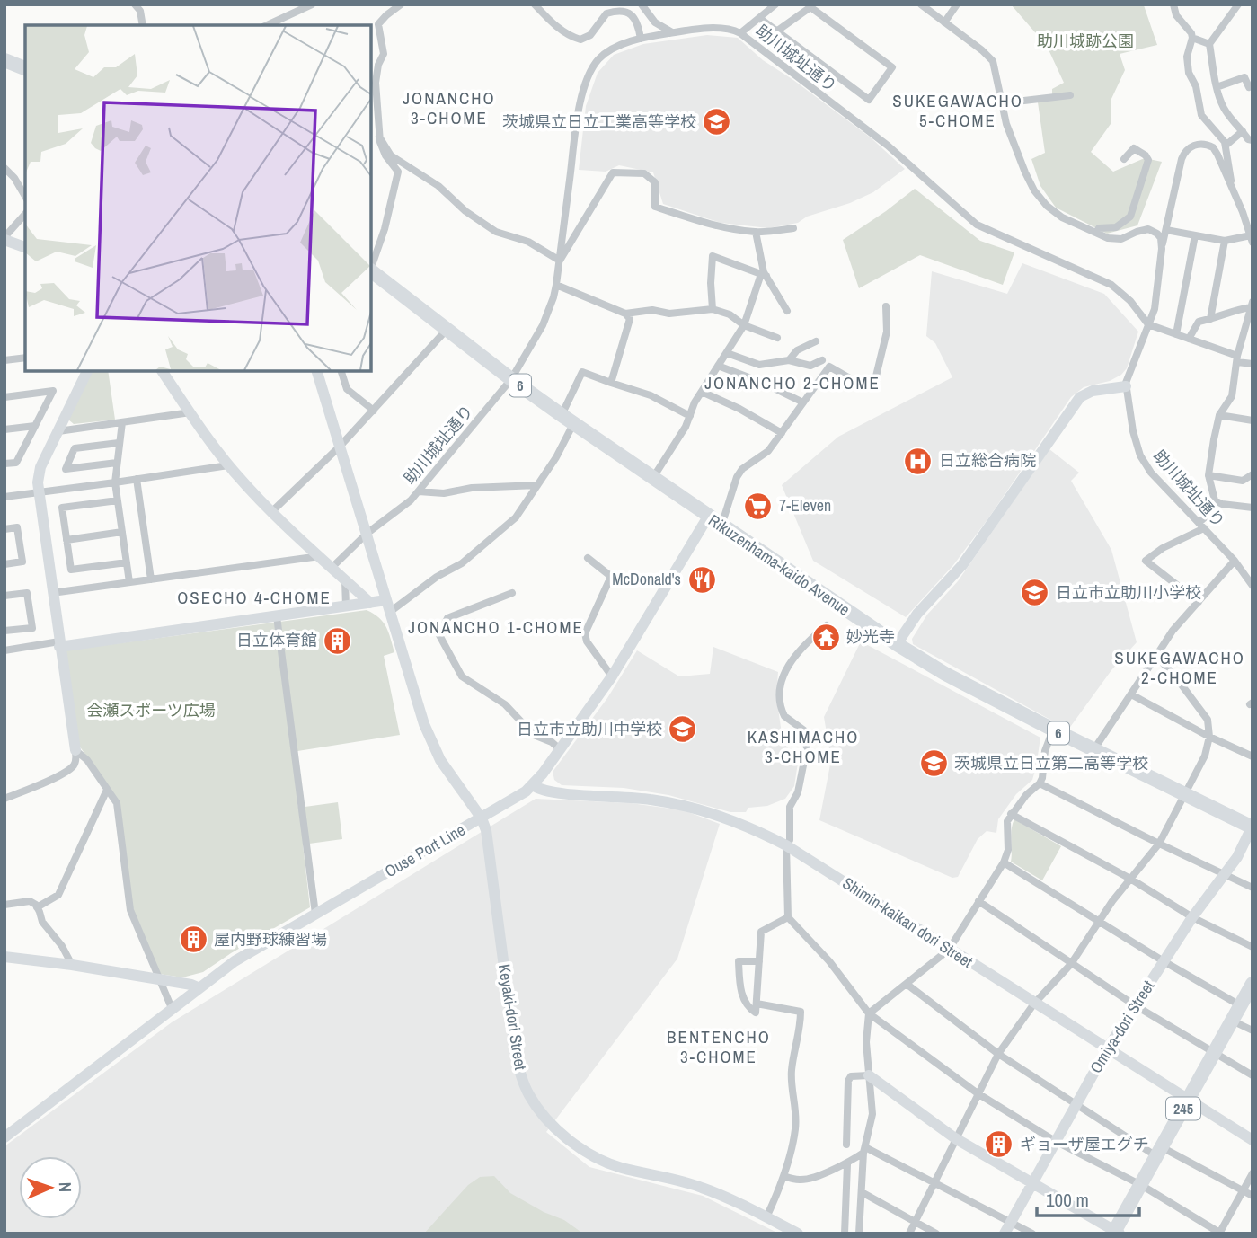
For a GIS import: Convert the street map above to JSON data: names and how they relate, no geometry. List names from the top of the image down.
{
  "streets": {
    "highway": ["6", "Rikuzenhama-kaido Avenue", "245"],
    "street": [
      "助川城址通り",
      "Ouse Port Line",
      "Shimin-kaikan dori Street",
      "Keyaki-dori Street",
      "Omiya-dori Street"
    ]
  },
  "crossings": [
    ["助川城址通り", "Rikuzenhama-kaido Avenue"],
    ["助川城址通り", "Ouse Port Line"],
    ["Rikuzenhama-kaido Avenue", "Omiya-dori Street"],
    ["Ouse Port Line", "Keyaki-dori Street"],
    ["Shimin-kaikan dori Street", "Omiya-dori Street"],
    ["Shimin-kaikan dori Street", "245"]
  ],
  "districts": [
    "JONANCHO 3-CHOME",
    "SUKEGAWACHO 5-CHOME",
    "JONANCHO 2-CHOME",
    "OSECHO 4-CHOME",
    "JONANCHO 1-CHOME",
    "SUKEGAWACHO 2-CHOME",
    "KASHIMACHO 3-CHOME",
    "BENTENCHO 3-CHOME"
  ],
  "parks": ["助川城跡公園", "会瀬スポーツ広場"],
  "places": {
    "school or university": [
      "茨城県立日立工業高等学校",
      "日立市立助川小学校",
      "日立市立助川中学校",
      "茨城県立日立第二高等学校"
    ],
    "hospital": ["日立総合病院"],
    "supermarket": ["7-Eleven"],
    "restaurant": ["McDonald's"],
    "temple": ["妙光寺"],
    "building": ["日立体育館", "屋内野球練習場", "ギョーザ屋エグチ"]
  },
  "scale_bar": "100 m",
  "north": "right"
}
